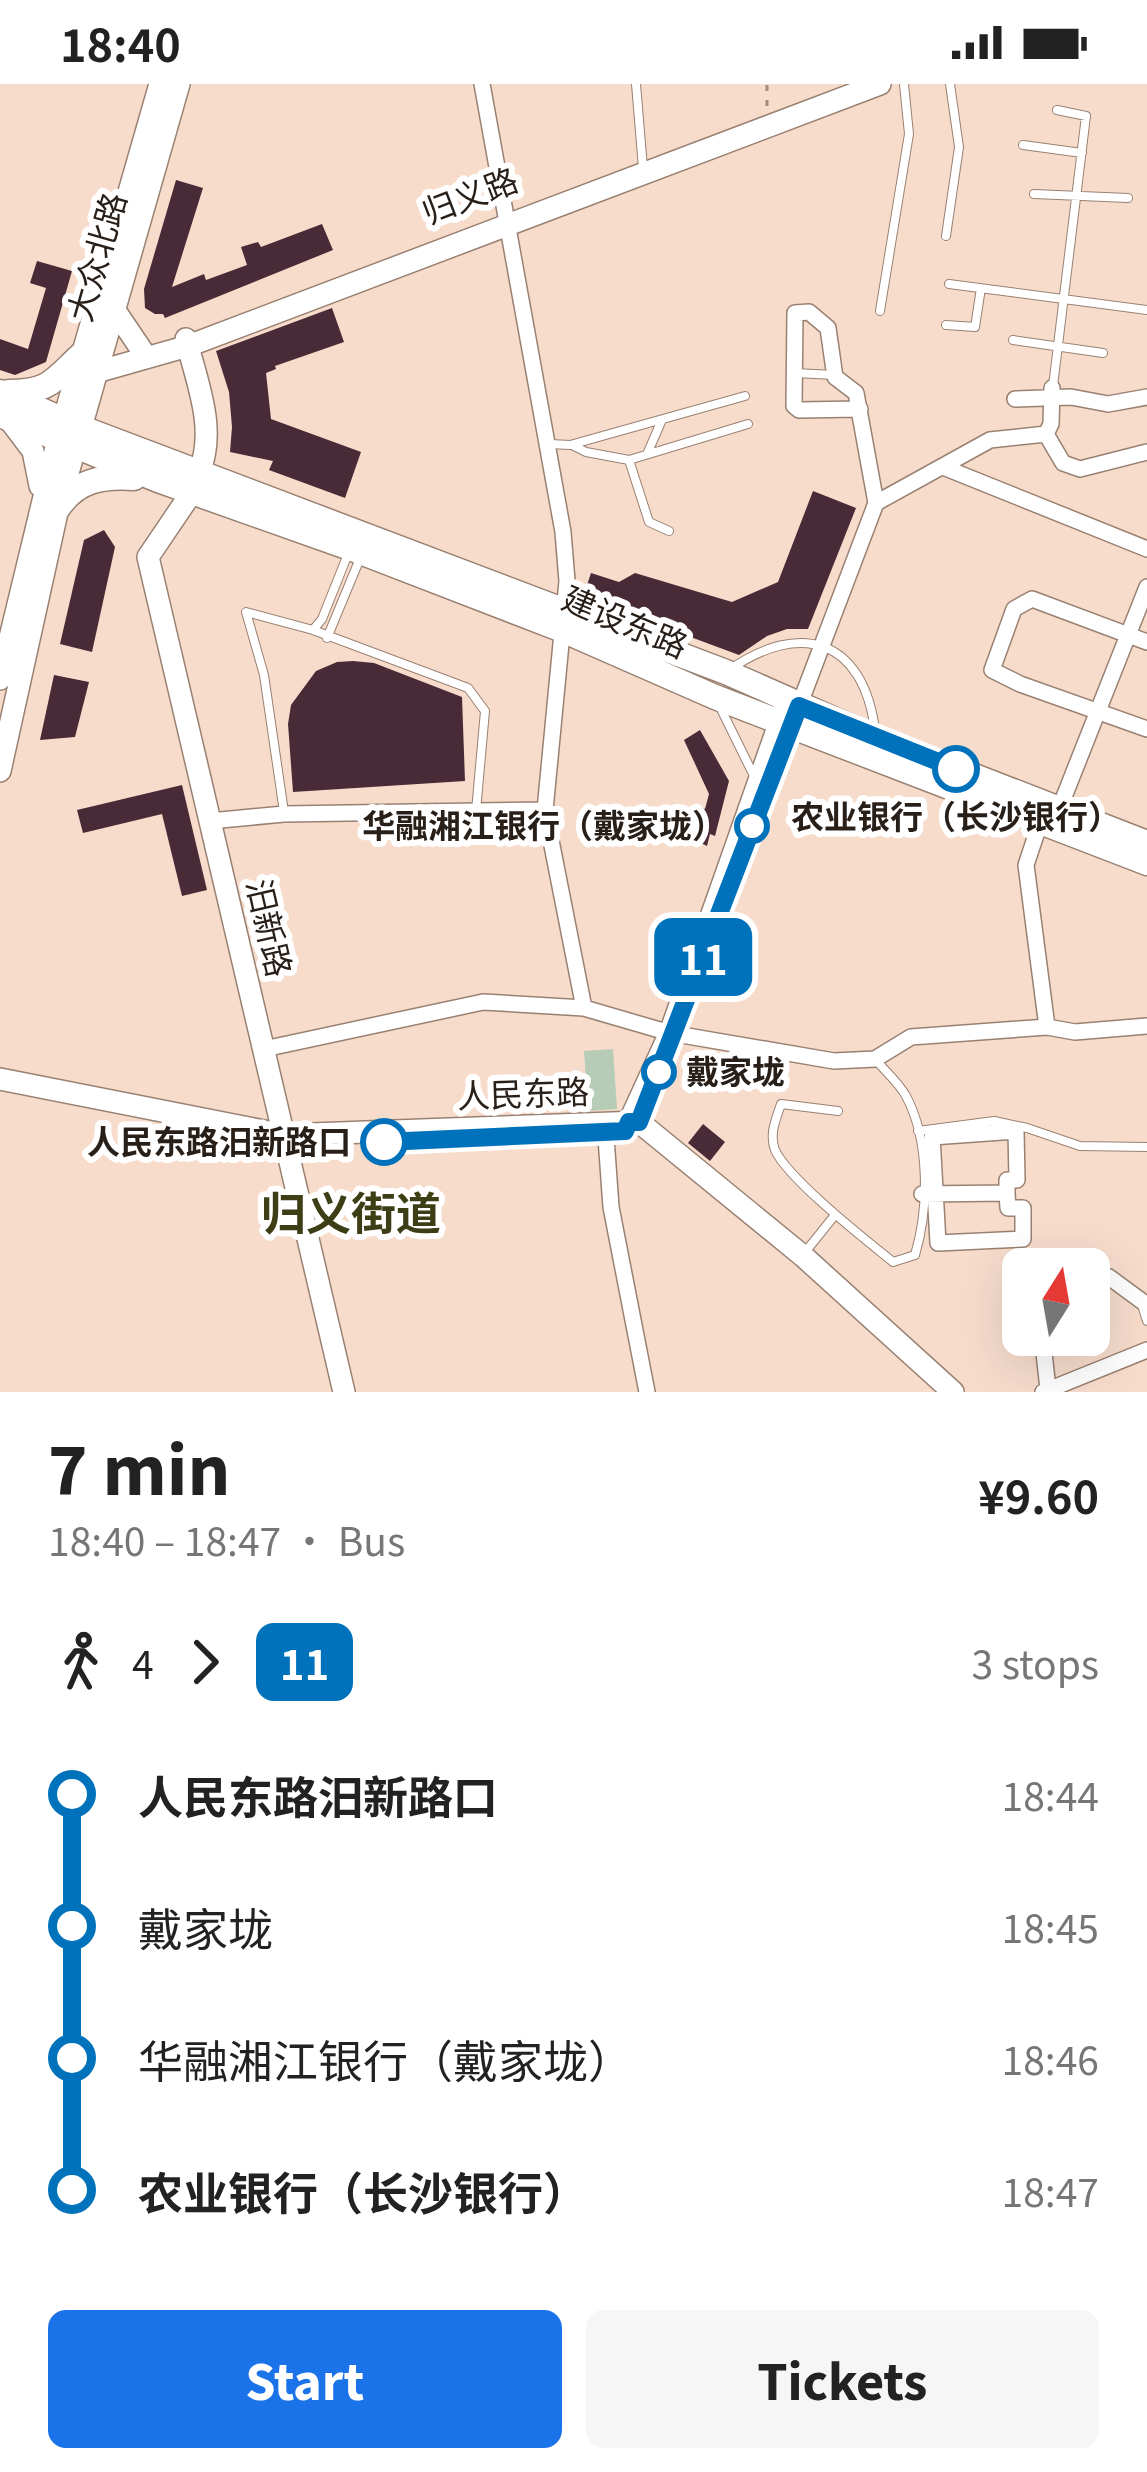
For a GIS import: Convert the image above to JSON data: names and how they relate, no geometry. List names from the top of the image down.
{
  "streets": {
    "main road": ["建设东路"],
    "street": [
      "归义路",
      "大众北路",
      "汨新路",
      "人民东路"
    ]
  },
  "crossings": [
    ["大众北路", "建设东路"],
    ["建设东路", "汨新路"],
    ["汨新路", "人民东路"]
  ],
  "districts": ["归义街道"],
  "places": [
    "农业银行（长沙银行）",
    "华融湘江银行（戴家垅）",
    "戴家垅",
    "人民东路汨新路口"
  ],
  "lines": ["bus line 11"],
  "north": "top",
  "page": {
    "status": "18:40",
    "on_map": "11",
    "heading": ["7 min", "18:40 – 18:47 · Bus", "¥9.60"],
    "legs": ["4", "11", "3 stops"],
    "list": [
      {
        "name": "人民东路汨新路口",
        "value": "18:44"
      },
      {
        "name": "戴家垅",
        "value": "18:45"
      },
      {
        "name": "华融湘江银行（戴家垅）",
        "value": "18:46"
      },
      {
        "name": "农业银行（长沙银行）",
        "value": "18:47"
      }
    ],
    "buttons": ["Start", "Tickets"]
  }
}
